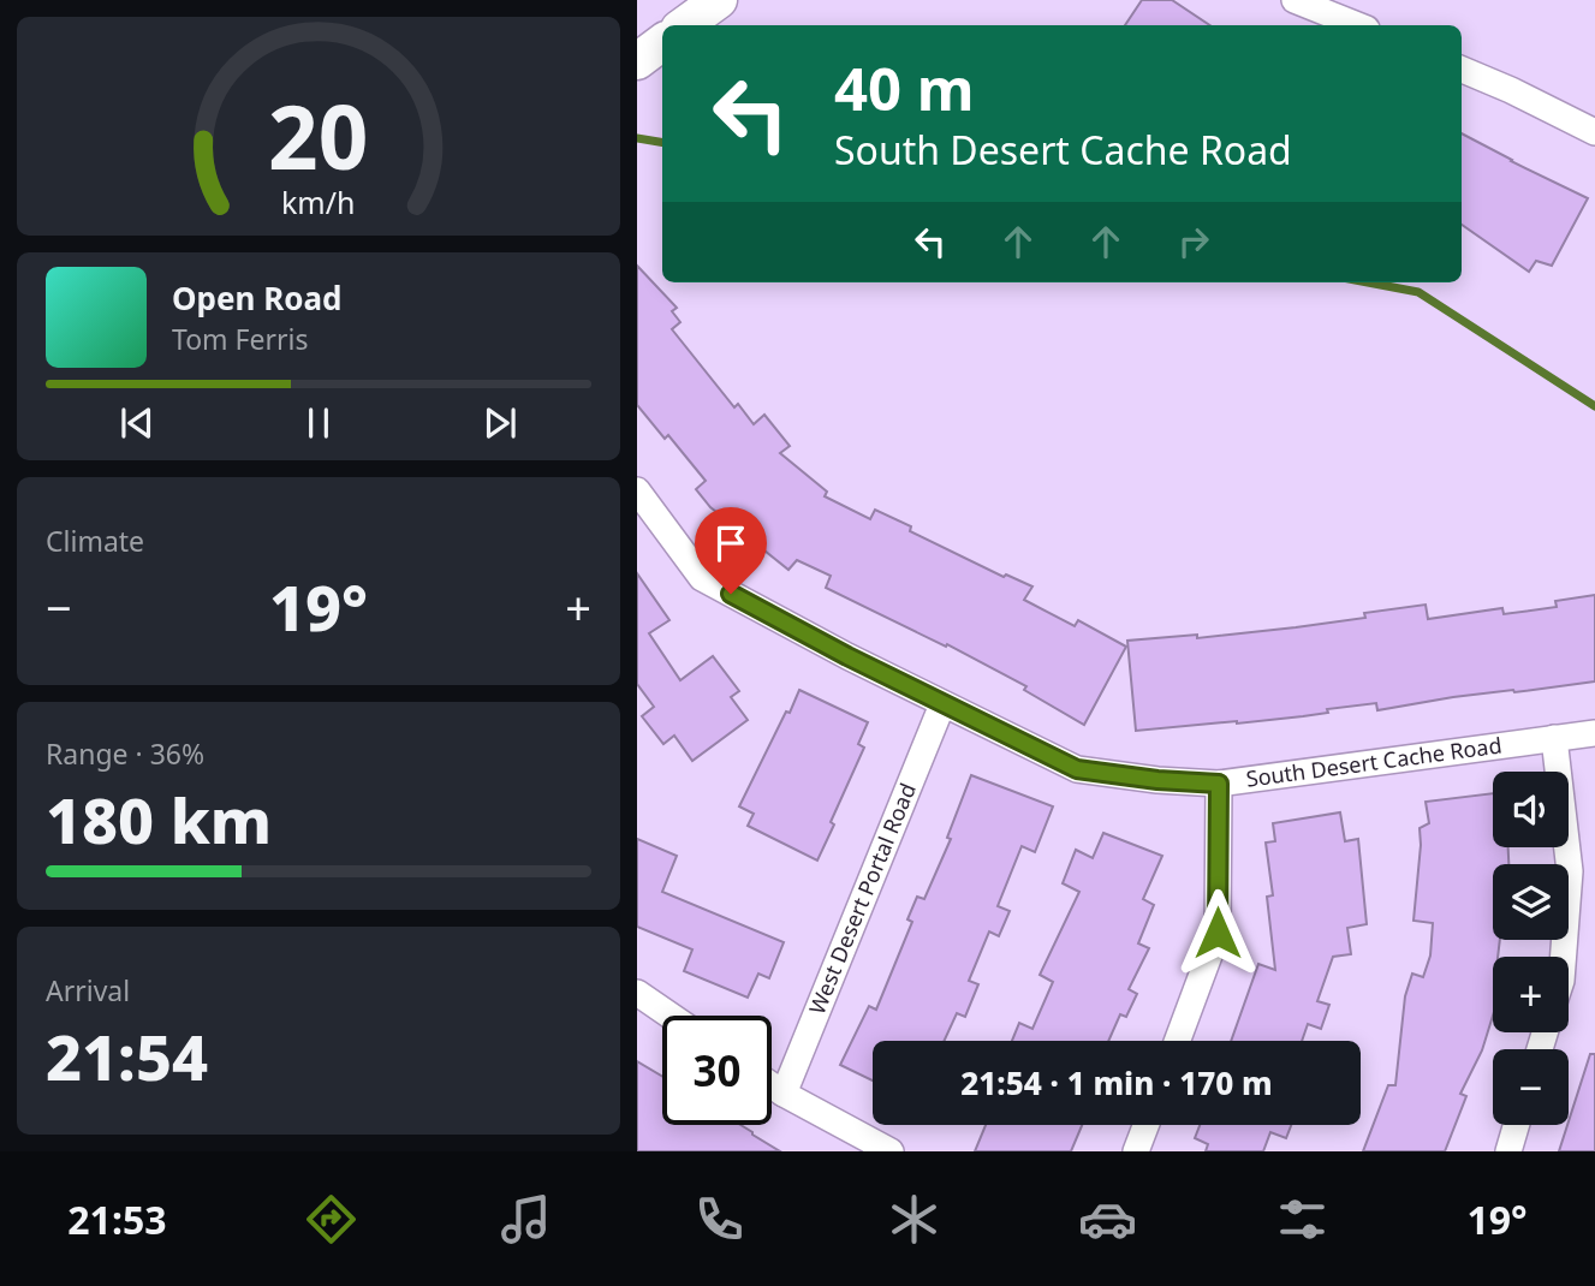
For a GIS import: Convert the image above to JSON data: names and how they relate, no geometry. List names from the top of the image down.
{
  "streets": {
    "street": ["South Desert Cache Road", "West Desert Portal Road"]
  },
  "crossings": [
    ["South Desert Cache Road", "West Desert Portal Road"]
  ],
  "page": {
    "turn": ["40 m", "South Desert Cache Road"],
    "song": ["Open Road", "Tom Ferris"],
    "tile": [
      "Climate",
      ["Range · 36%", "180 km"],
      ["Arrival", "21:54"]
    ],
    "heat": ["−", "19°", "+"],
    "map_buttons": ["+", "−"],
    "limit": "30",
    "trip": "21:54 · 1 min · 170 m",
    "tabs": ["21:53", "19°"],
    "gauge": ["20", "km/h"]
  }
}
